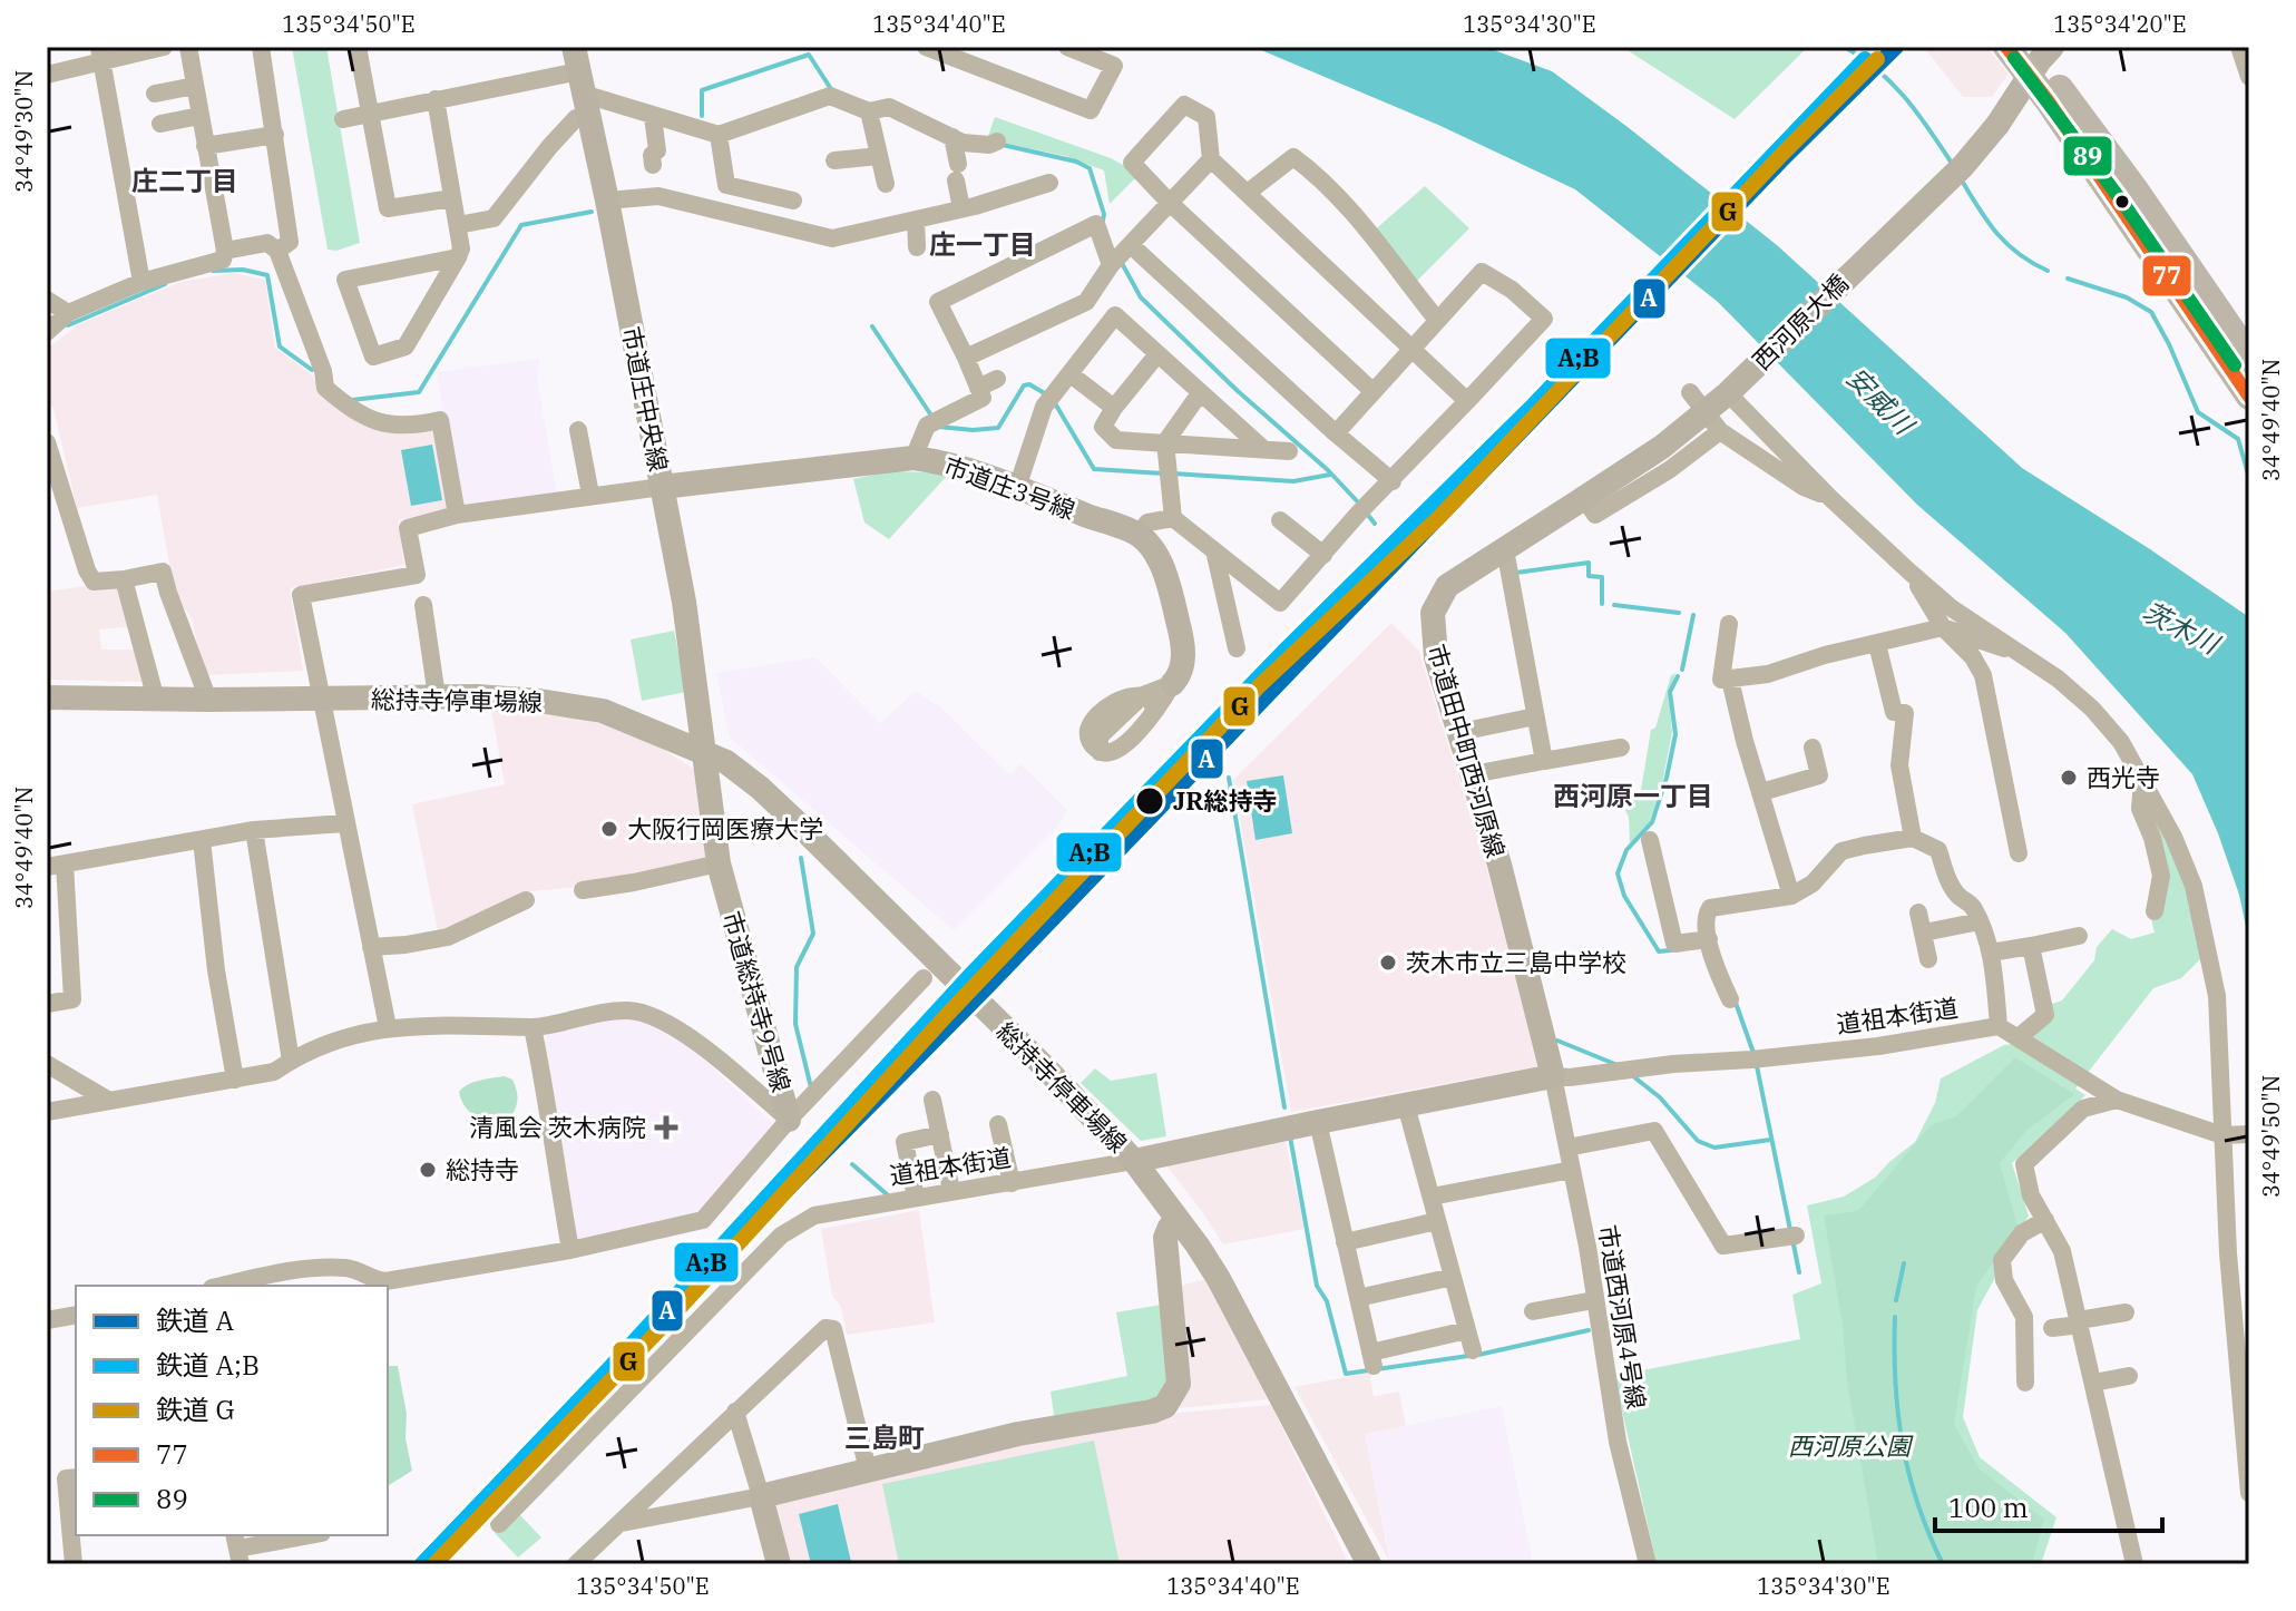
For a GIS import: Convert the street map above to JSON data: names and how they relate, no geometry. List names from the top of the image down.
{
  "streets": {
    "street": [
      "西河原大橋",
      "市道庄中央線",
      "市道庄3号線",
      "総持寺停車場線",
      "市道田中町西河原線",
      "市道総持寺9号線",
      "道祖本街道",
      "市道西河原4号線"
    ]
  },
  "crossings": [
    ["西河原大橋", "市道田中町西河原線"],
    ["市道庄中央線", "市道庄3号線"],
    ["市道庄中央線", "総持寺停車場線"],
    ["市道庄中央線", "市道総持寺9号線"],
    ["総持寺停車場線", "市道総持寺9号線"],
    ["総持寺停車場線", "道祖本街道"],
    ["市道田中町西河原線", "道祖本街道"],
    ["市道田中町西河原線", "市道西河原4号線"],
    ["道祖本街道", "市道西河原4号線"]
  ],
  "districts": [
    "庄二丁目",
    "庄一丁目",
    "西河原一丁目",
    "三島町"
  ],
  "water": ["安威川", "茨木川"],
  "parks": ["西河原公園"],
  "places": {
    "other": [
      "西光寺",
      "JR総持寺",
      "大阪行岡医療大学",
      "茨木市立三島中学校",
      "総持寺"
    ],
    "health": ["清風会 茨木病院"]
  },
  "lines": [
    "rail line A",
    "transit line 77",
    "transit line 89",
    "rail line A;B",
    "rail line G"
  ],
  "legend": [
    "鉄道 A",
    "鉄道 A;B",
    "鉄道 G",
    "77",
    "89"
  ],
  "scale_bar": "100 m",
  "coordinates": [
    "135°34'50\"E",
    "135°34'40\"E",
    "135°34'30\"E",
    "135°34'20\"E",
    "34°49'30\"N",
    "34°49'40\"N",
    "34°49'50\"N"
  ]
}
